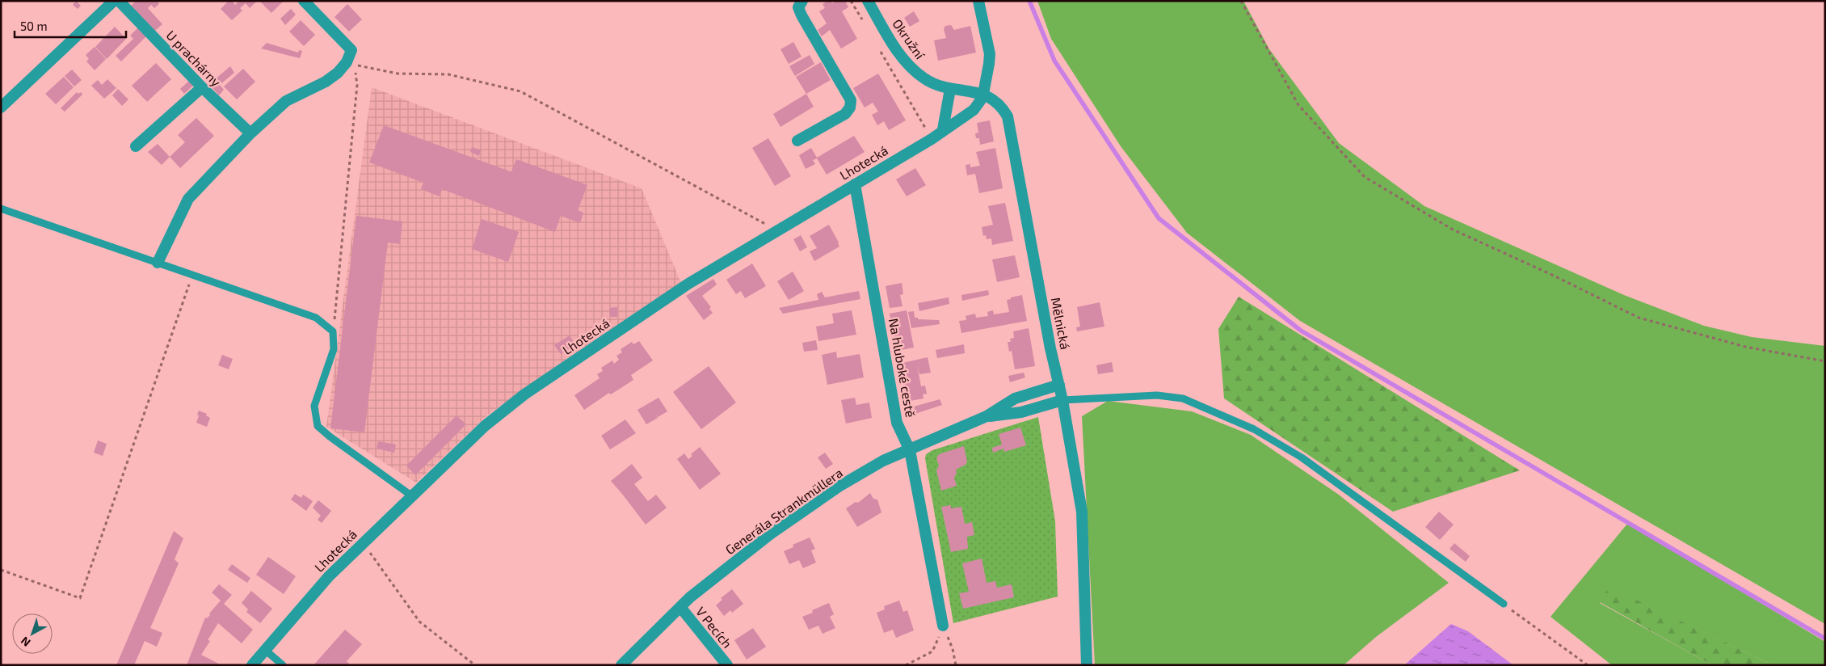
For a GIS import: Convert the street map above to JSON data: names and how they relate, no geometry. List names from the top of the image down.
{
  "streets": {
    "street": [
      "Okružní",
      "U prachárny",
      "Lhotecká",
      "Mělnická",
      "Na hluboké cestě",
      "Generála Strankmüllera",
      "V Pecích"
    ]
  },
  "crossings": [
    ["Okružní", "Lhotecká"],
    ["Okružní", "Mělnická"],
    ["Lhotecká", "Mělnická"],
    ["Lhotecká", "Na hluboké cestě"],
    ["Mělnická", "Generála Strankmüllera"],
    ["Na hluboké cestě", "Generála Strankmüllera"],
    ["Generála Strankmüllera", "V Pecích"]
  ],
  "scale_bar": "50 m",
  "north": "bottom left"
}
